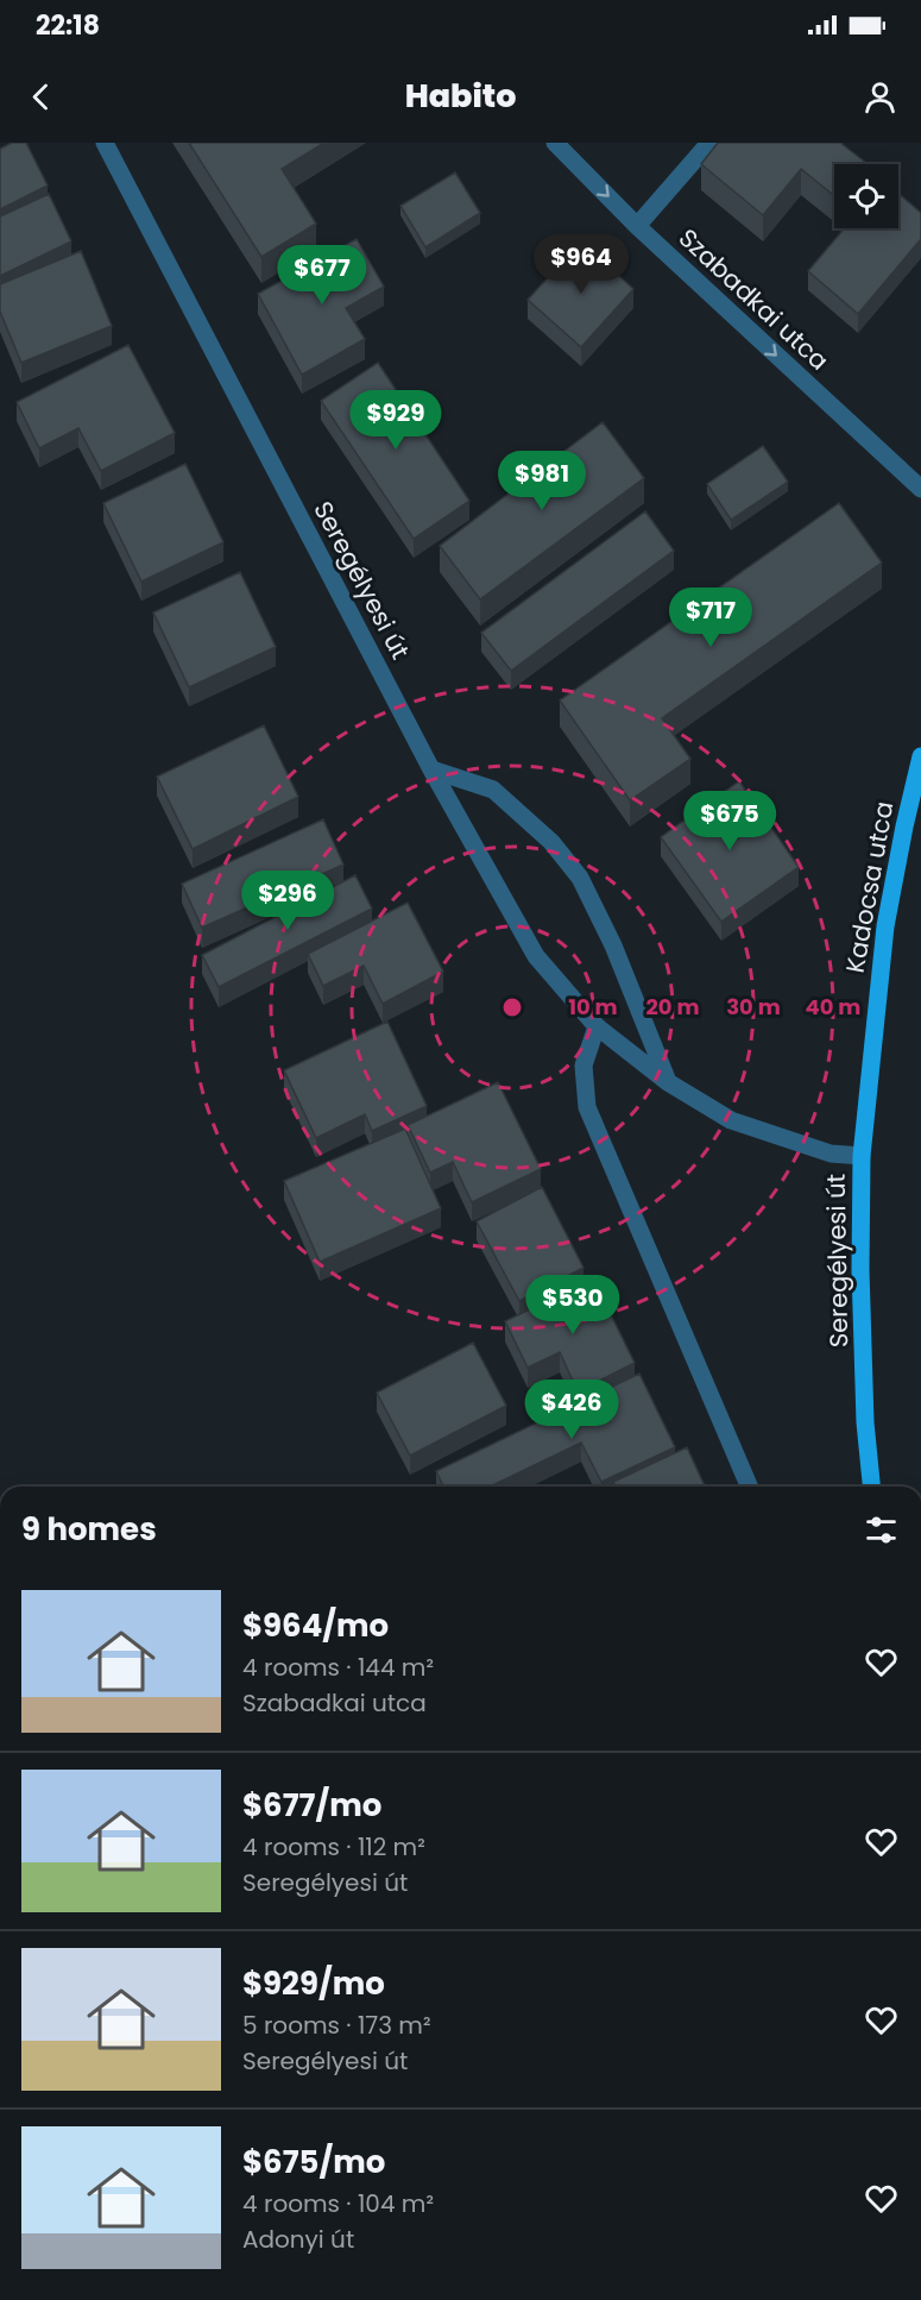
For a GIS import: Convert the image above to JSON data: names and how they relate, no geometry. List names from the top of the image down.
{
  "streets": {
    "main road": ["Seregélyesi út", "Kadocsa utca"],
    "street": ["Szabadkai utca"]
  },
  "crossings": [
    ["Seregélyesi út", "Kadocsa utca"]
  ],
  "one_way": ["Szabadkai utca"],
  "page": {
    "status": "22:18",
    "header": "Habito",
    "price": [
      "$964",
      "$677",
      "$929",
      "$981",
      "$717",
      "$675",
      "$296",
      "$530",
      "$426"
    ],
    "heading": "9 homes",
    "list": [
      {
        "name": "$964/mo",
        "note": "4 rooms · 144 m² · Szabadkai utca"
      },
      {
        "name": "$677/mo",
        "note": "4 rooms · 112 m² · Seregélyesi út"
      },
      {
        "name": "$929/mo",
        "note": "5 rooms · 173 m² · Seregélyesi út"
      },
      {
        "name": "$675/mo",
        "note": "4 rooms · 104 m² · Adonyi út"
      }
    ]
  },
  "rings": [
    "10 m",
    "20 m",
    "30 m",
    "40 m"
  ]
}
